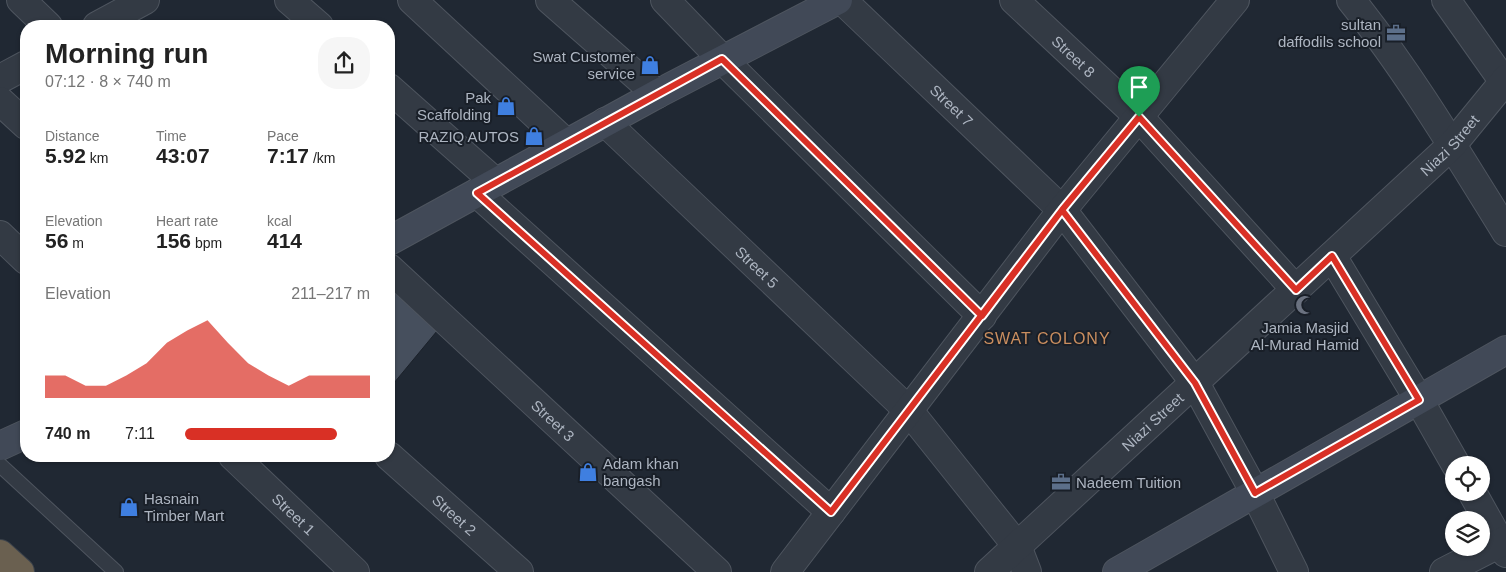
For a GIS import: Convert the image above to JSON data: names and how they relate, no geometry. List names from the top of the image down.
{
  "streets": {
    "street": [
      "Street 8",
      "Street 7",
      "Niazi Street",
      "Street 5",
      "Street 3",
      "Street 1",
      "Street 2"
    ]
  },
  "crossings": [
    ["Street 8", "Niazi Street"],
    ["Street 7", "Niazi Street"],
    ["Niazi Street", "Street 5"]
  ],
  "districts": ["SWAT COLONY"],
  "places": {
    "office": ["sultan daffodils school", "Nadeem Tuition"],
    "shop": [
      "Swat Customer service",
      "Pak Scaffolding",
      "RAZIQ AUTOS",
      "Adam khan bangash",
      "Hasnain Timber Mart"
    ],
    "mosque": ["Jamia Masjid Al-Murad Hamid"]
  },
  "page": {
    "heading": ["Morning run", "07:12 · 8 × 740 m"],
    "stats": [
      ["Distance", "5.92 km"],
      ["Time", "43:07"],
      ["Pace", "7:17 /km"],
      ["Elevation", "56 m"],
      ["Heart rate", "156 bpm"],
      ["kcal", "414"]
    ],
    "chart": ["Elevation", "211–217 m"],
    "list": [
      {
        "name": "740 m",
        "note": "7:11"
      }
    ]
  }
}
